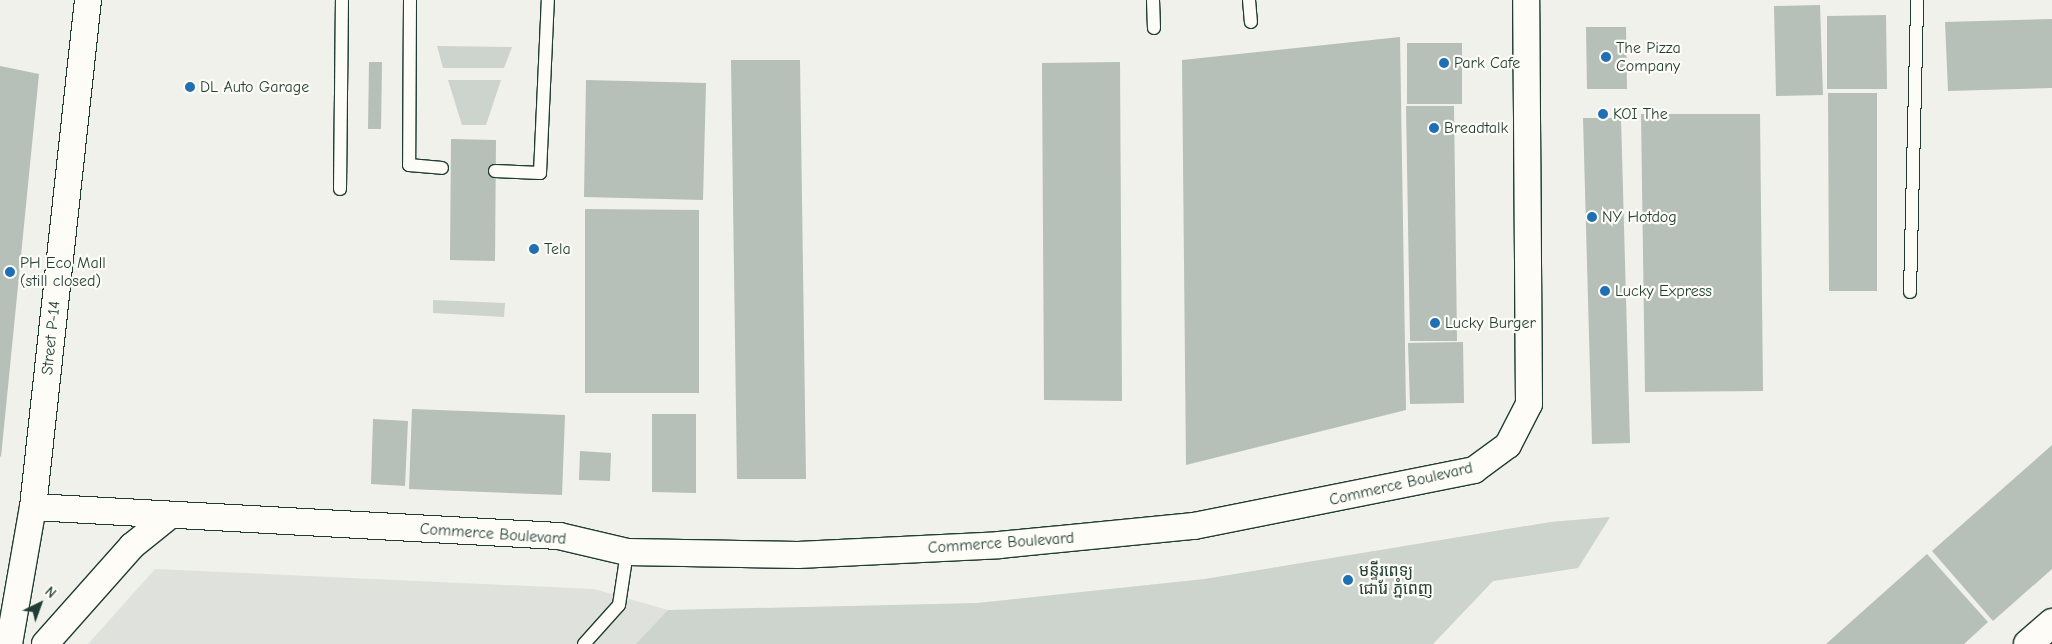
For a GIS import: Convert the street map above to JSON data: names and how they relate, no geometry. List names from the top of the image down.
{
  "streets": {
    "street": ["Street P-14", "Commerce Boulevard"]
  },
  "crossings": [
    ["Street P-14", "Commerce Boulevard"]
  ],
  "places": [
    "The Pizza Company",
    "Park Cafe",
    "DL Auto Garage",
    "KOI The",
    "Breadtalk",
    "NY Hotdog",
    "Tela",
    "PH Eco Mall (still closed)",
    "Lucky Express",
    "Lucky Burger",
    "មន្ទីរពេទ្យ ជោរែ ភ្នំពេញ"
  ],
  "north": "top right"
}
